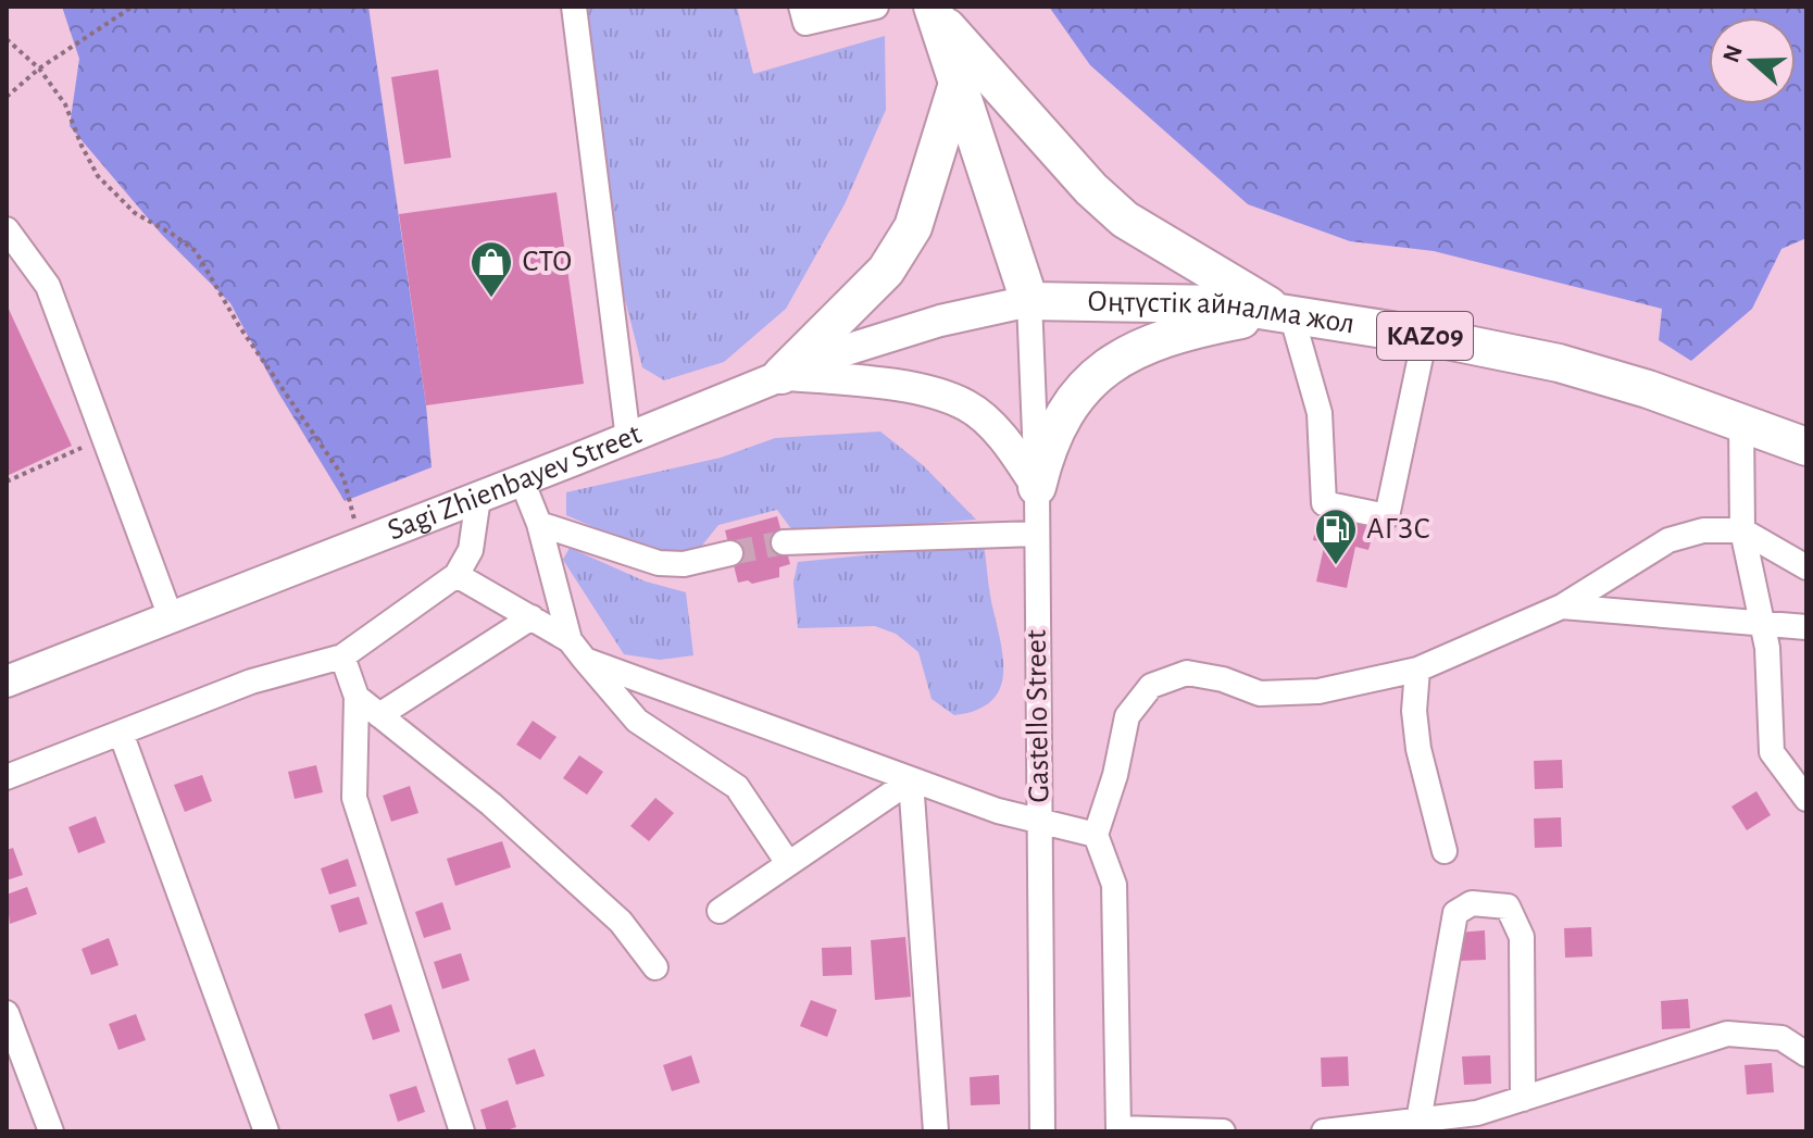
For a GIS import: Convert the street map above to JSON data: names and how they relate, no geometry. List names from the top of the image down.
{
  "streets": {
    "highway": ["Оңтүстік айналма жол", "KAZ09"],
    "main road": ["Sagi Zhienbayev Street"],
    "street": ["Gastello Street"]
  },
  "crossings": [
    ["Оңтүстік айналма жол", "KAZ09"],
    ["Оңтүстік айналма жол", "Sagi Zhienbayev Street"],
    ["Оңтүстік айналма жол", "Gastello Street"],
    ["KAZ09", "Sagi Zhienbayev Street"],
    ["KAZ09", "Gastello Street"],
    ["Sagi Zhienbayev Street", "Gastello Street"]
  ],
  "places": {
    "shop": ["СТО"],
    "fuel station": ["АГЗС"]
  },
  "north": "left"
}
